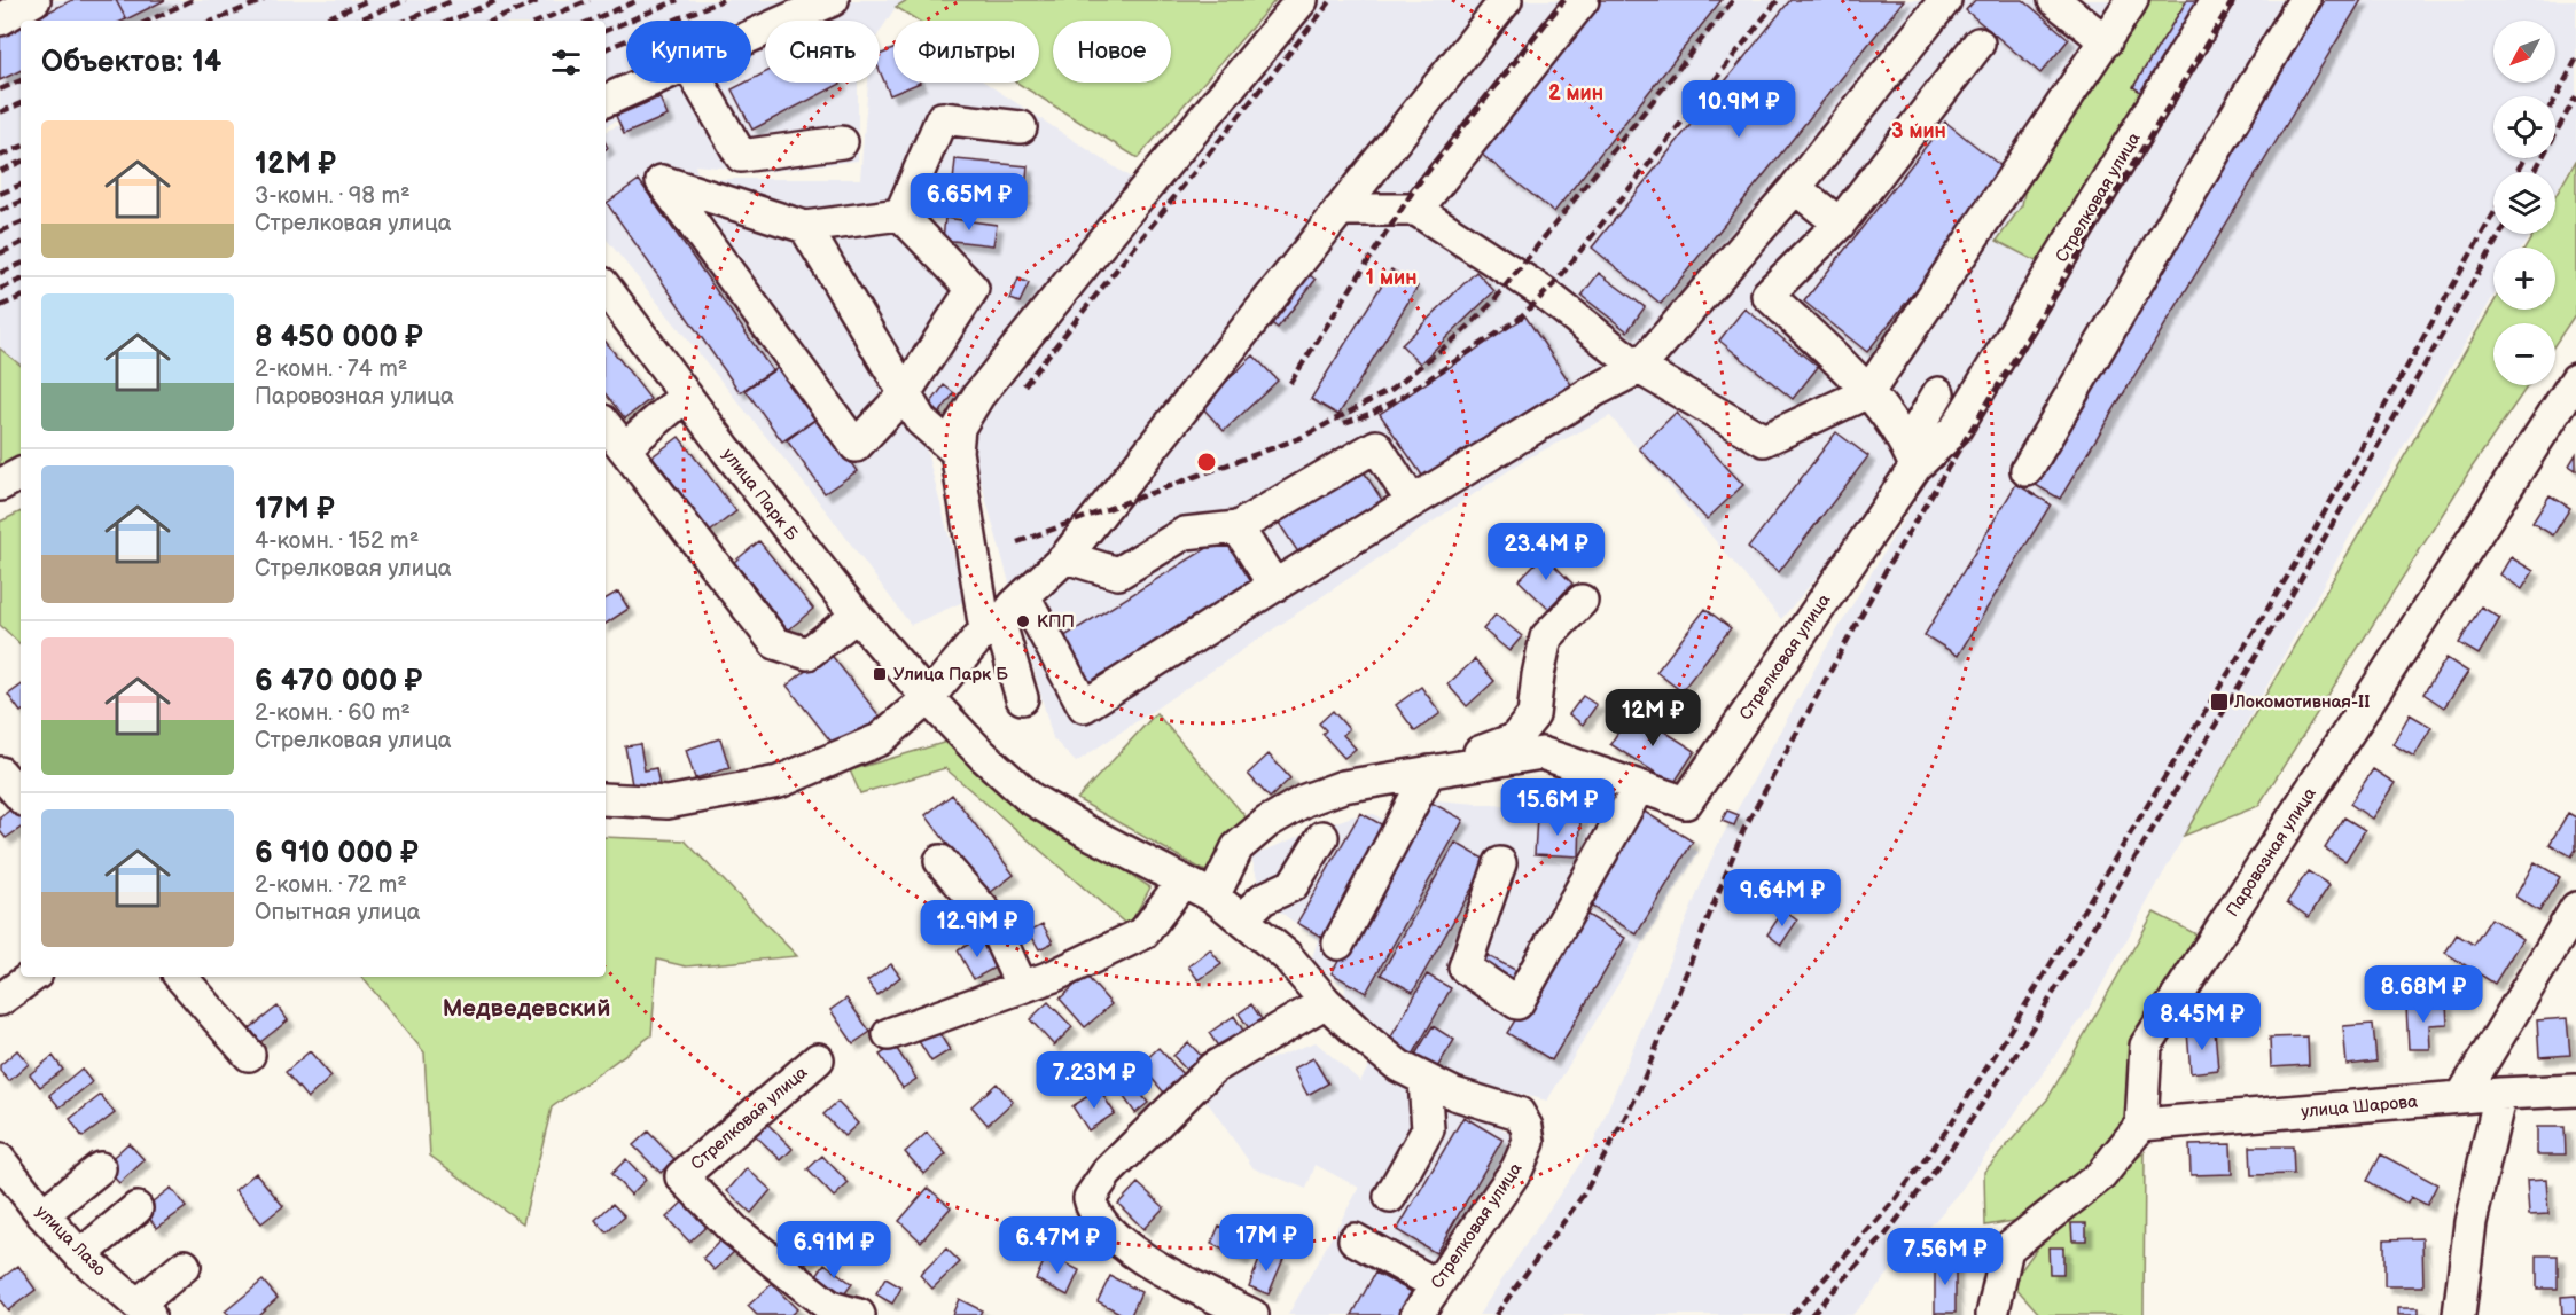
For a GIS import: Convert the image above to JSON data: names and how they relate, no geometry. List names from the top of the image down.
{
  "streets": {
    "street": [
      "Стрелковая улица",
      "улица Парк Б",
      "Паровозная улица",
      "улица Шарова",
      "улица Лазо"
    ]
  },
  "crossings": [
    ["Стрелковая улица", "улица Парк Б"],
    ["Паровозная улица", "улица Шарова"]
  ],
  "districts": ["Медведевский"],
  "places": {
    "other": ["КПП"],
    "transit": ["Улица Парк Б", "Локомотивная-II"]
  },
  "north": "bottom left",
  "page": {
    "map_buttons": ["+", "−"],
    "chip": [
      "Купить",
      "Снять",
      "Фильтры",
      "Новое"
    ],
    "heading": "Объектов: 14",
    "price": [
      "10.9M ₽",
      "6.65M ₽",
      "23.4M ₽",
      "12M ₽",
      "15.6M ₽",
      "9.64M ₽",
      "12.9M ₽",
      "8.68M ₽",
      "8.45M ₽",
      "7.23M ₽",
      "17M ₽",
      "6.47M ₽",
      "6.91M ₽",
      "7.56M ₽"
    ],
    "list": [
      {
        "name": "12M ₽",
        "note": "3-комн. · 98 m² · Стрелковая улица"
      },
      {
        "name": "8 450 000 ₽",
        "note": "2-комн. · 74 m² · Паровозная улица"
      },
      {
        "name": "17M ₽",
        "note": "4-комн. · 152 m² · Стрелковая улица"
      },
      {
        "name": "6 470 000 ₽",
        "note": "2-комн. · 60 m² · Стрелковая улица"
      },
      {
        "name": "6 910 000 ₽",
        "note": "2-комн. · 72 m² · Опытная улица"
      }
    ]
  },
  "rings": ["2 мин", "3 мин", "1 мин"]
}
